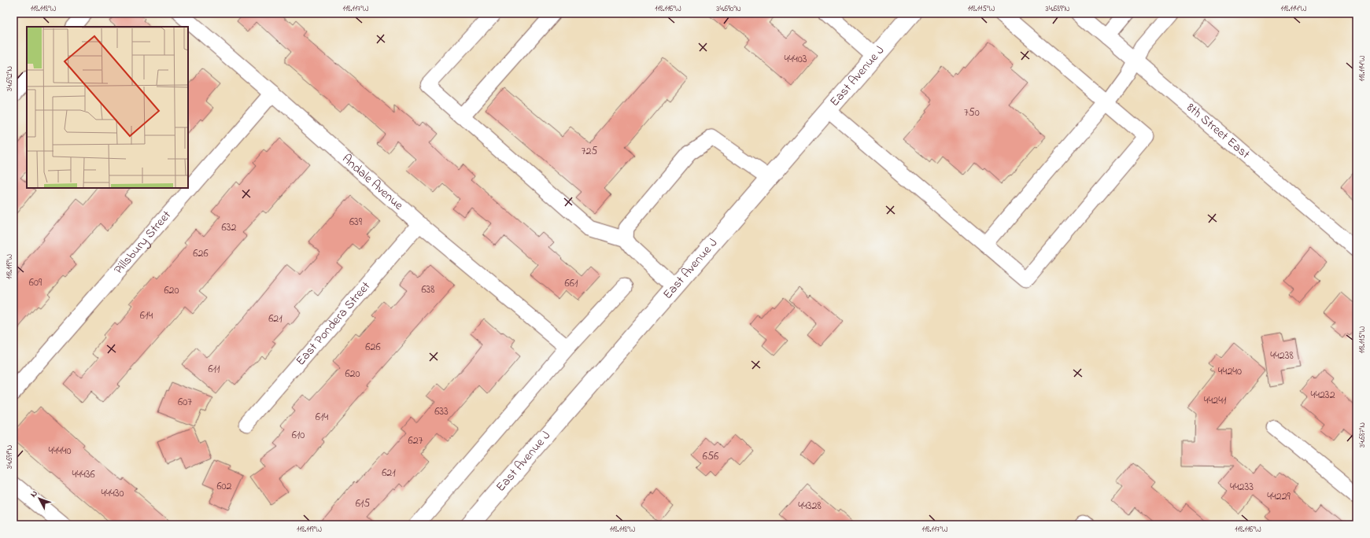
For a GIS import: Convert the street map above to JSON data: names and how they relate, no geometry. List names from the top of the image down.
{
  "streets": {
    "main road": ["East Avenue J"],
    "street": [
      "8th Street East",
      "Andale Avenue",
      "Pillsbury Street",
      "East Pondera Street"
    ]
  },
  "crossings": [
    ["Andale Avenue", "Pillsbury Street"],
    ["Andale Avenue", "East Pondera Street"]
  ],
  "house_numbers": [
    "44403",
    "750",
    "725",
    "639",
    "632",
    "626",
    "609",
    "661",
    "638",
    "620",
    "614",
    "621",
    "626",
    "44238",
    "611",
    "44240",
    "620",
    "44232",
    "44241",
    "607",
    "633",
    "614",
    "610",
    "627",
    "44440",
    "656",
    "621",
    "44436",
    "602",
    "44233",
    "44430",
    "44229",
    "615",
    "44328"
  ],
  "north": "top left",
  "coordinates": [
    "118.118°W",
    "118.117°W",
    "118.116°W",
    "34.690°N",
    "118.115°W",
    "34.689°N",
    "118.114°W",
    "34.692°N",
    "118.119°W",
    "34.687°N",
    "34.691°N"
  ]
}
